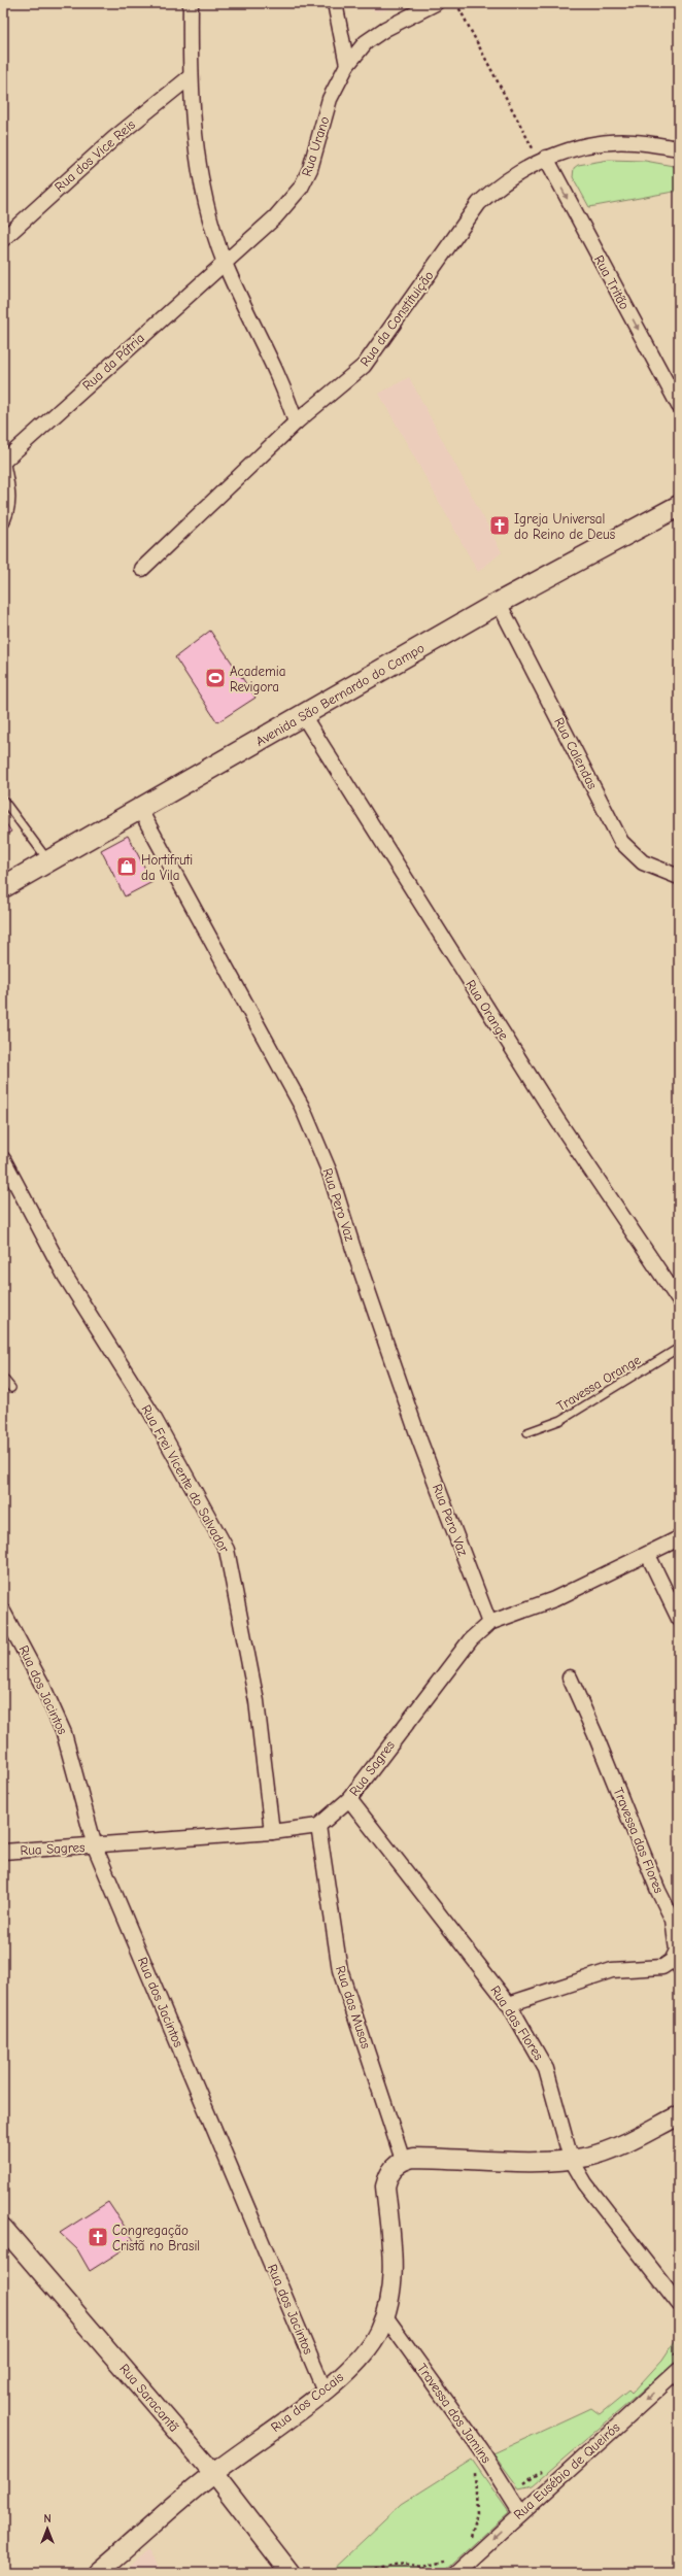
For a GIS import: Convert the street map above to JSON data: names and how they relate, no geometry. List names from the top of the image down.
{
  "streets": {
    "main road": ["Avenida São Bernardo do Campo"],
    "street": [
      "Rua Urano",
      "Rua dos Vice Reis",
      "Rua Tritão",
      "Rua da Constituição",
      "Rua da Pátria",
      "Rua Calendas",
      "Rua Orange",
      "Rua Pero Vaz",
      "Rua Frei Vicente do Salvador",
      "Rua dos Jacintos",
      "Rua Sagres",
      "Travessa das Flores",
      "Rua das Musas",
      "Rua das Flores",
      "Rua Saracantã",
      "Rua dos Cocais",
      "Travessa dos Jamins",
      "Rua Eusébio de Queirós"
    ],
    "lane": ["Travessa Orange"]
  },
  "crossings": [
    ["Rua Urano", "Rua da Pátria"],
    ["Rua Tritão", "Rua da Constituição"],
    ["Avenida São Bernardo do Campo", "Rua Calendas"],
    ["Avenida São Bernardo do Campo", "Rua Orange"],
    ["Avenida São Bernardo do Campo", "Rua Pero Vaz"],
    ["Rua Pero Vaz", "Rua Sagres"],
    ["Rua Frei Vicente do Salvador", "Rua Sagres"],
    ["Rua dos Jacintos", "Rua Sagres"],
    ["Rua dos Jacintos", "Rua dos Cocais"],
    ["Rua Sagres", "Rua das Musas"],
    ["Rua Sagres", "Rua das Flores"],
    ["Travessa das Flores", "Rua das Flores"],
    ["Rua das Musas", "Rua dos Cocais"],
    ["Rua Saracantã", "Rua dos Cocais"],
    ["Rua dos Cocais", "Travessa dos Jamins"],
    ["Travessa dos Jamins", "Rua Eusébio de Queirós"]
  ],
  "one_way": ["Rua Tritão", "Rua Eusébio de Queirós"],
  "places": {
    "church": ["Igreja Universal do Reino de Deus", "Congregação Cristã no Brasil"],
    "sports": ["Academia Revigora"],
    "shop": ["Hortifruti da Vila"]
  },
  "north": "top"
}
